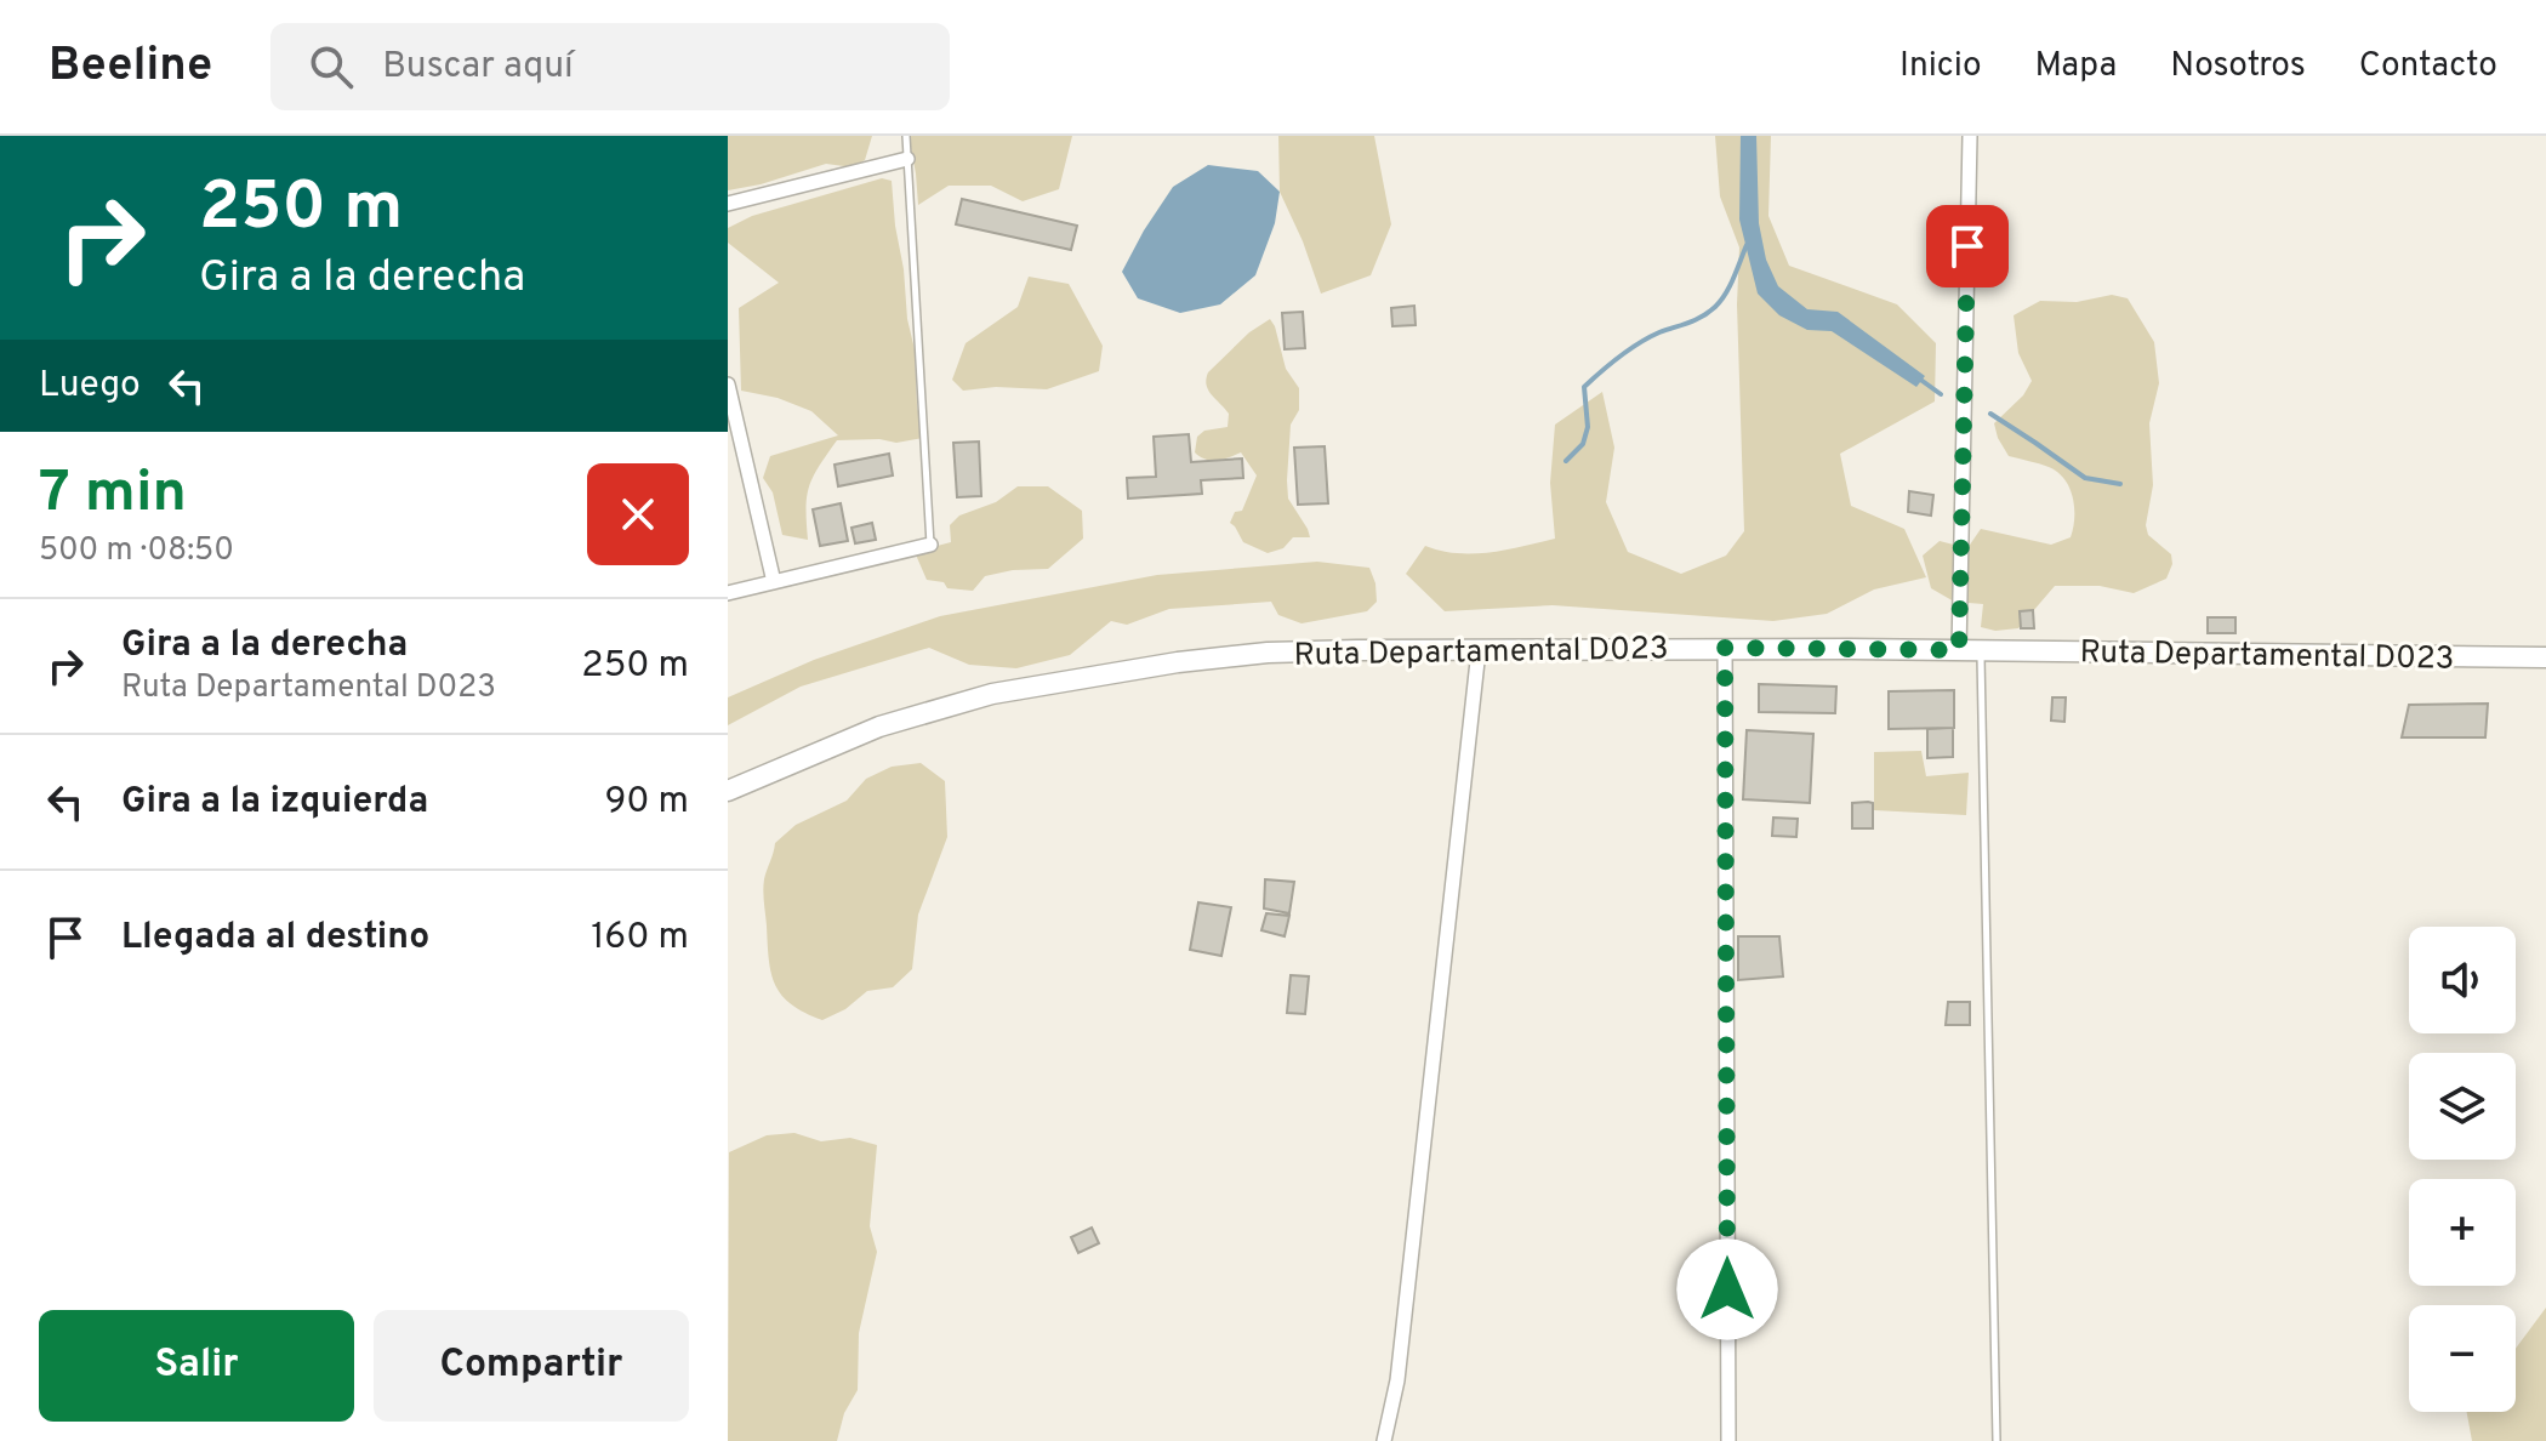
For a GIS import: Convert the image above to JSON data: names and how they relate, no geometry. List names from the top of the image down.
{
  "streets": {
    "main road": ["Ruta Departamental D023"]
  },
  "page": {
    "header": "Beeline",
    "search": "Buscar aquí",
    "nav": [
      "Inicio",
      "Mapa",
      "Nosotros",
      "Contacto"
    ],
    "turn": ["250 m", "Gira a la derecha"],
    "then": "Luego",
    "heading": ["7 min", "500 m · 08:50"],
    "list": [
      {
        "name": "Gira a la derecha",
        "note": "Ruta Departamental D023",
        "value": "250 m"
      },
      {
        "name": "Gira a la izquierda",
        "value": "90 m"
      },
      {
        "name": "Llegada al destino",
        "value": "160 m"
      }
    ],
    "map_buttons": ["+", "−"],
    "buttons": ["Salir", "Compartir"]
  }
}
